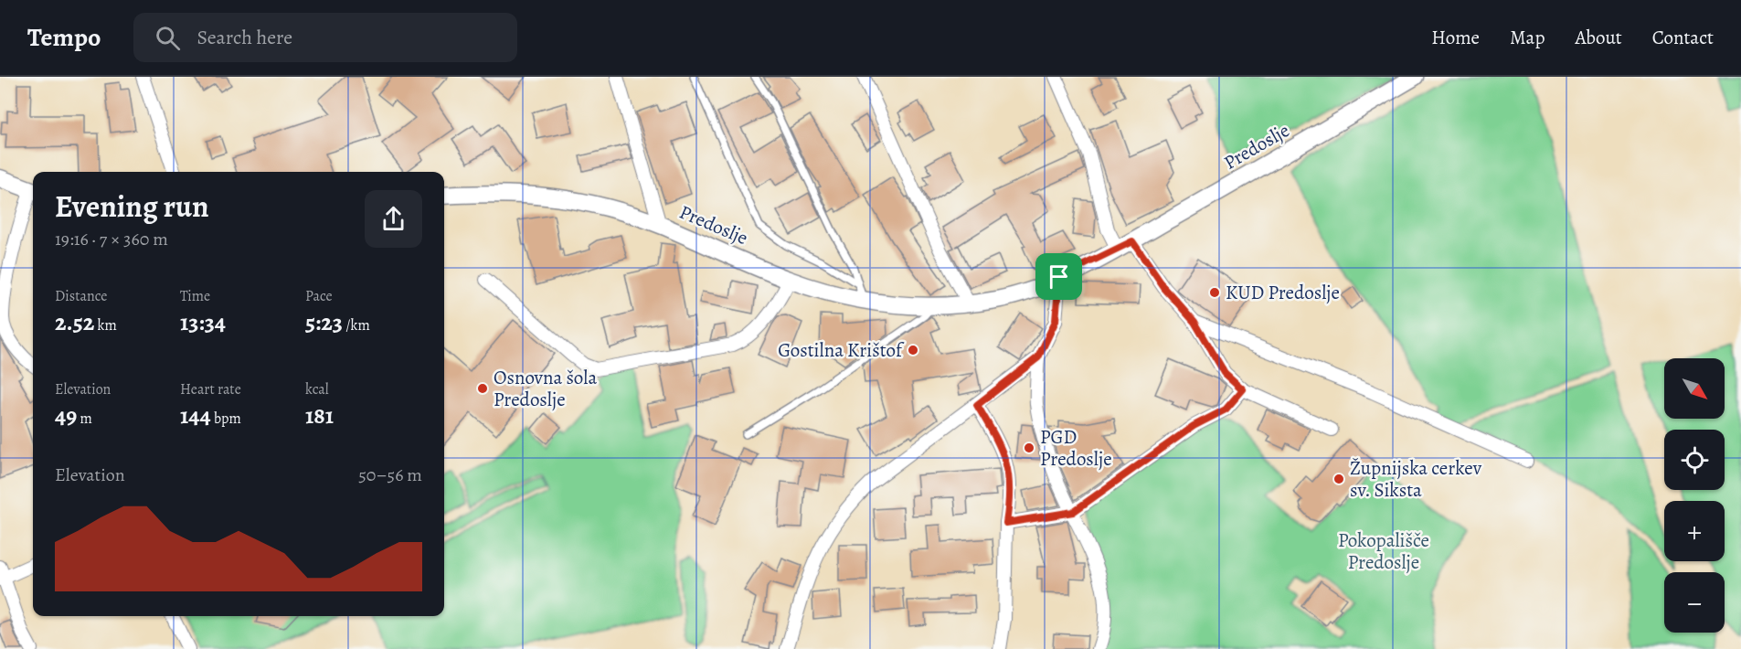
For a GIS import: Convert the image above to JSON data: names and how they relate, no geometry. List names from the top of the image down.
{
  "streets": {
    "street": ["Predoslje"]
  },
  "parks": ["Pokopališče Predoslje"],
  "places": [
    "KUD Predoslje",
    "Gostilna Krištof",
    "Osnovna šola Predoslje",
    "PGD Predoslje",
    "Župnijska cerkev sv. Siksta"
  ],
  "north": "bottom right",
  "page": {
    "header": "Tempo",
    "search": "Search here",
    "nav": [
      "Home",
      "Map",
      "About",
      "Contact"
    ],
    "heading": ["Evening run", "19:16 · 7 × 360 m"],
    "stats": [
      ["Distance", "2.52 km"],
      ["Time", "13:34"],
      ["Pace", "5:23 /km"],
      ["Elevation", "49 m"],
      ["Heart rate", "144 bpm"],
      ["kcal", "181"]
    ],
    "map_buttons": ["+", "−"],
    "chart": ["Elevation", "50–56 m"]
  }
}
